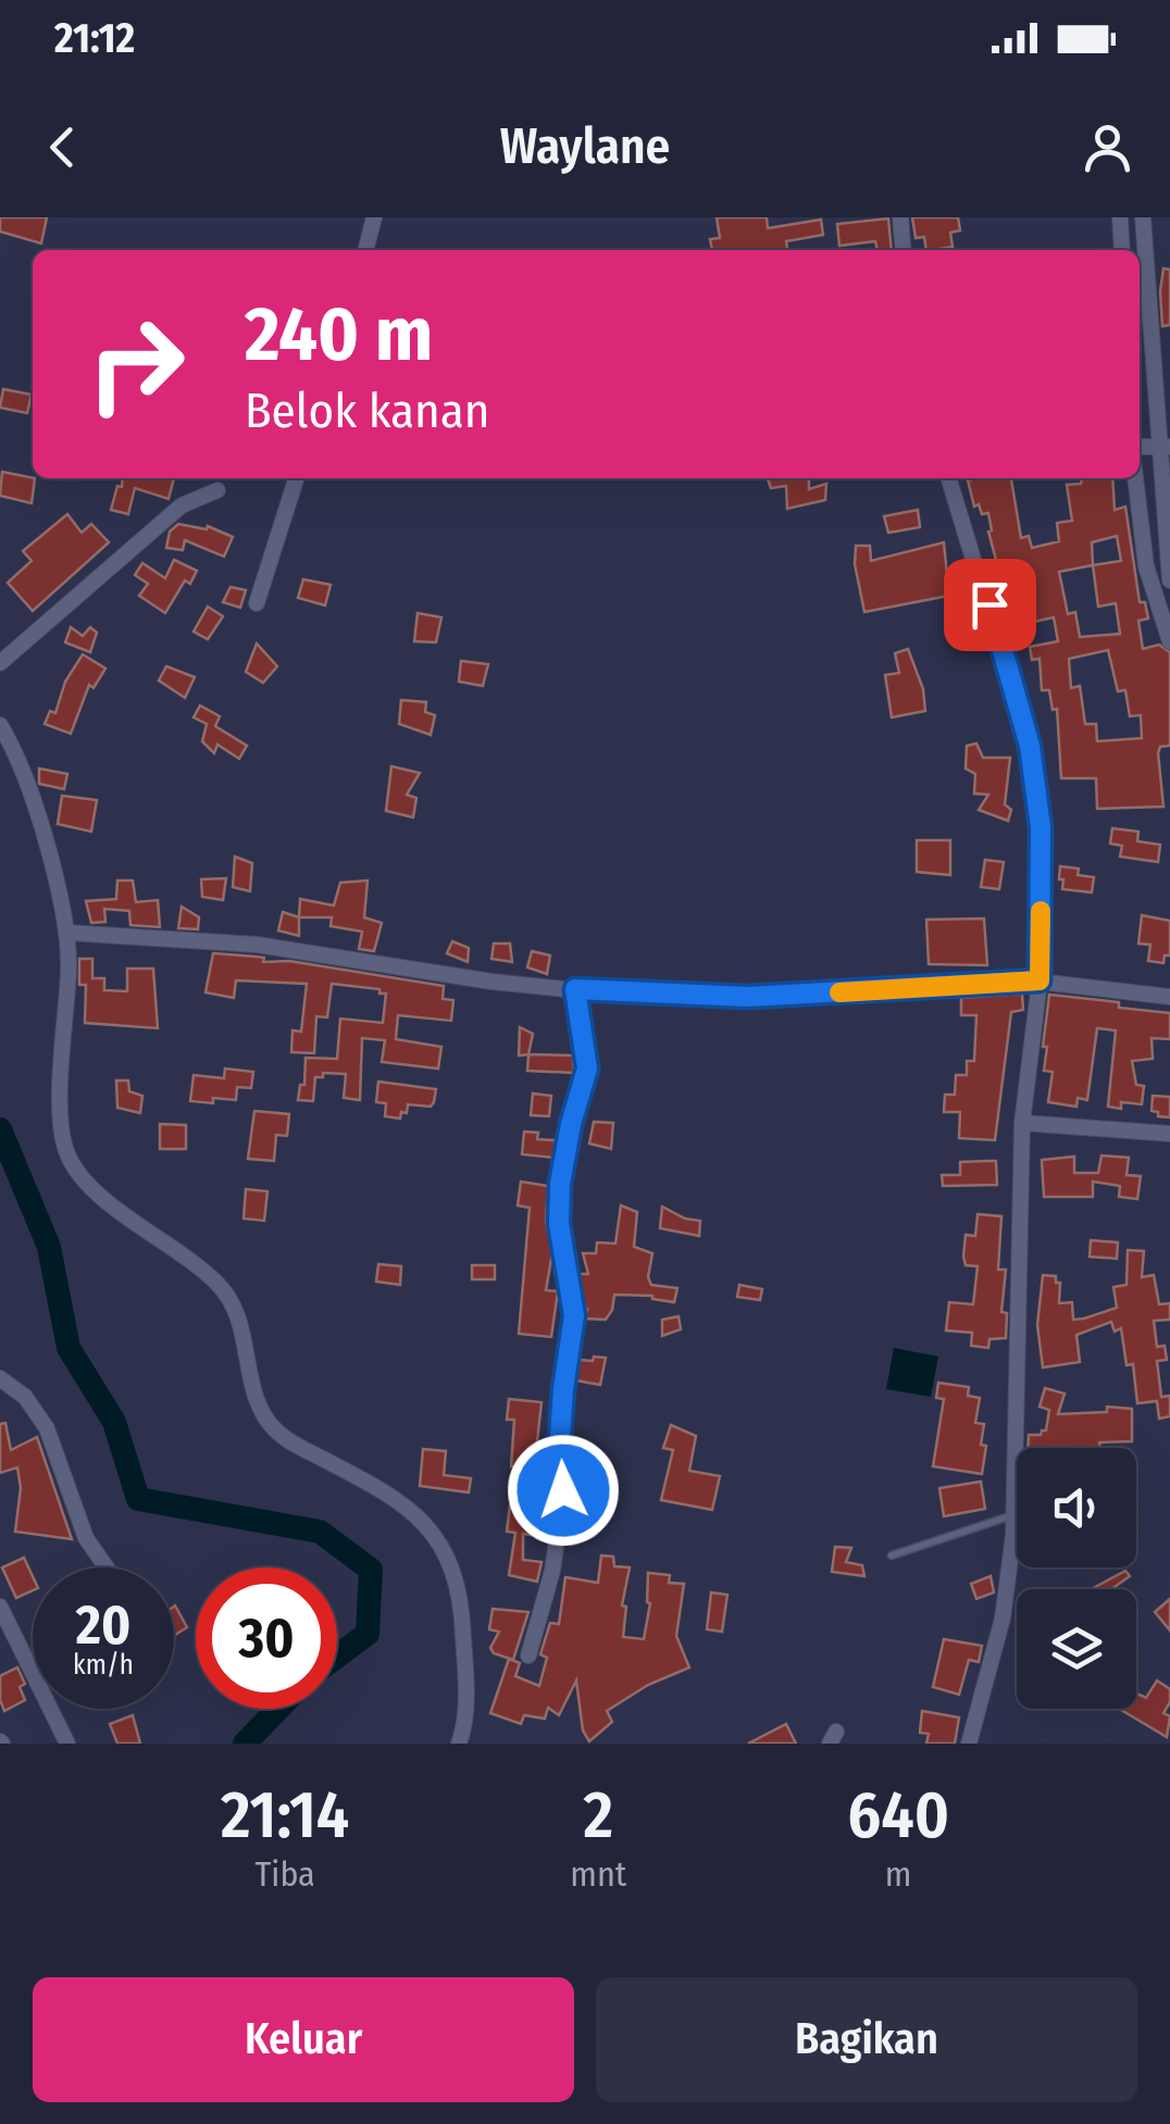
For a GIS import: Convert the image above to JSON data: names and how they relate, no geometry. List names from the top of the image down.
{
  "page": {
    "status": "21:12",
    "header": "Waylane",
    "turn": ["240 m", "Belok kanan"],
    "speed": "20 km/h",
    "limit": "30",
    "eta": [
      "21:14",
      "Tiba",
      "2",
      "mnt",
      "640",
      "m"
    ],
    "buttons": ["Keluar", "Bagikan"]
  }
}
